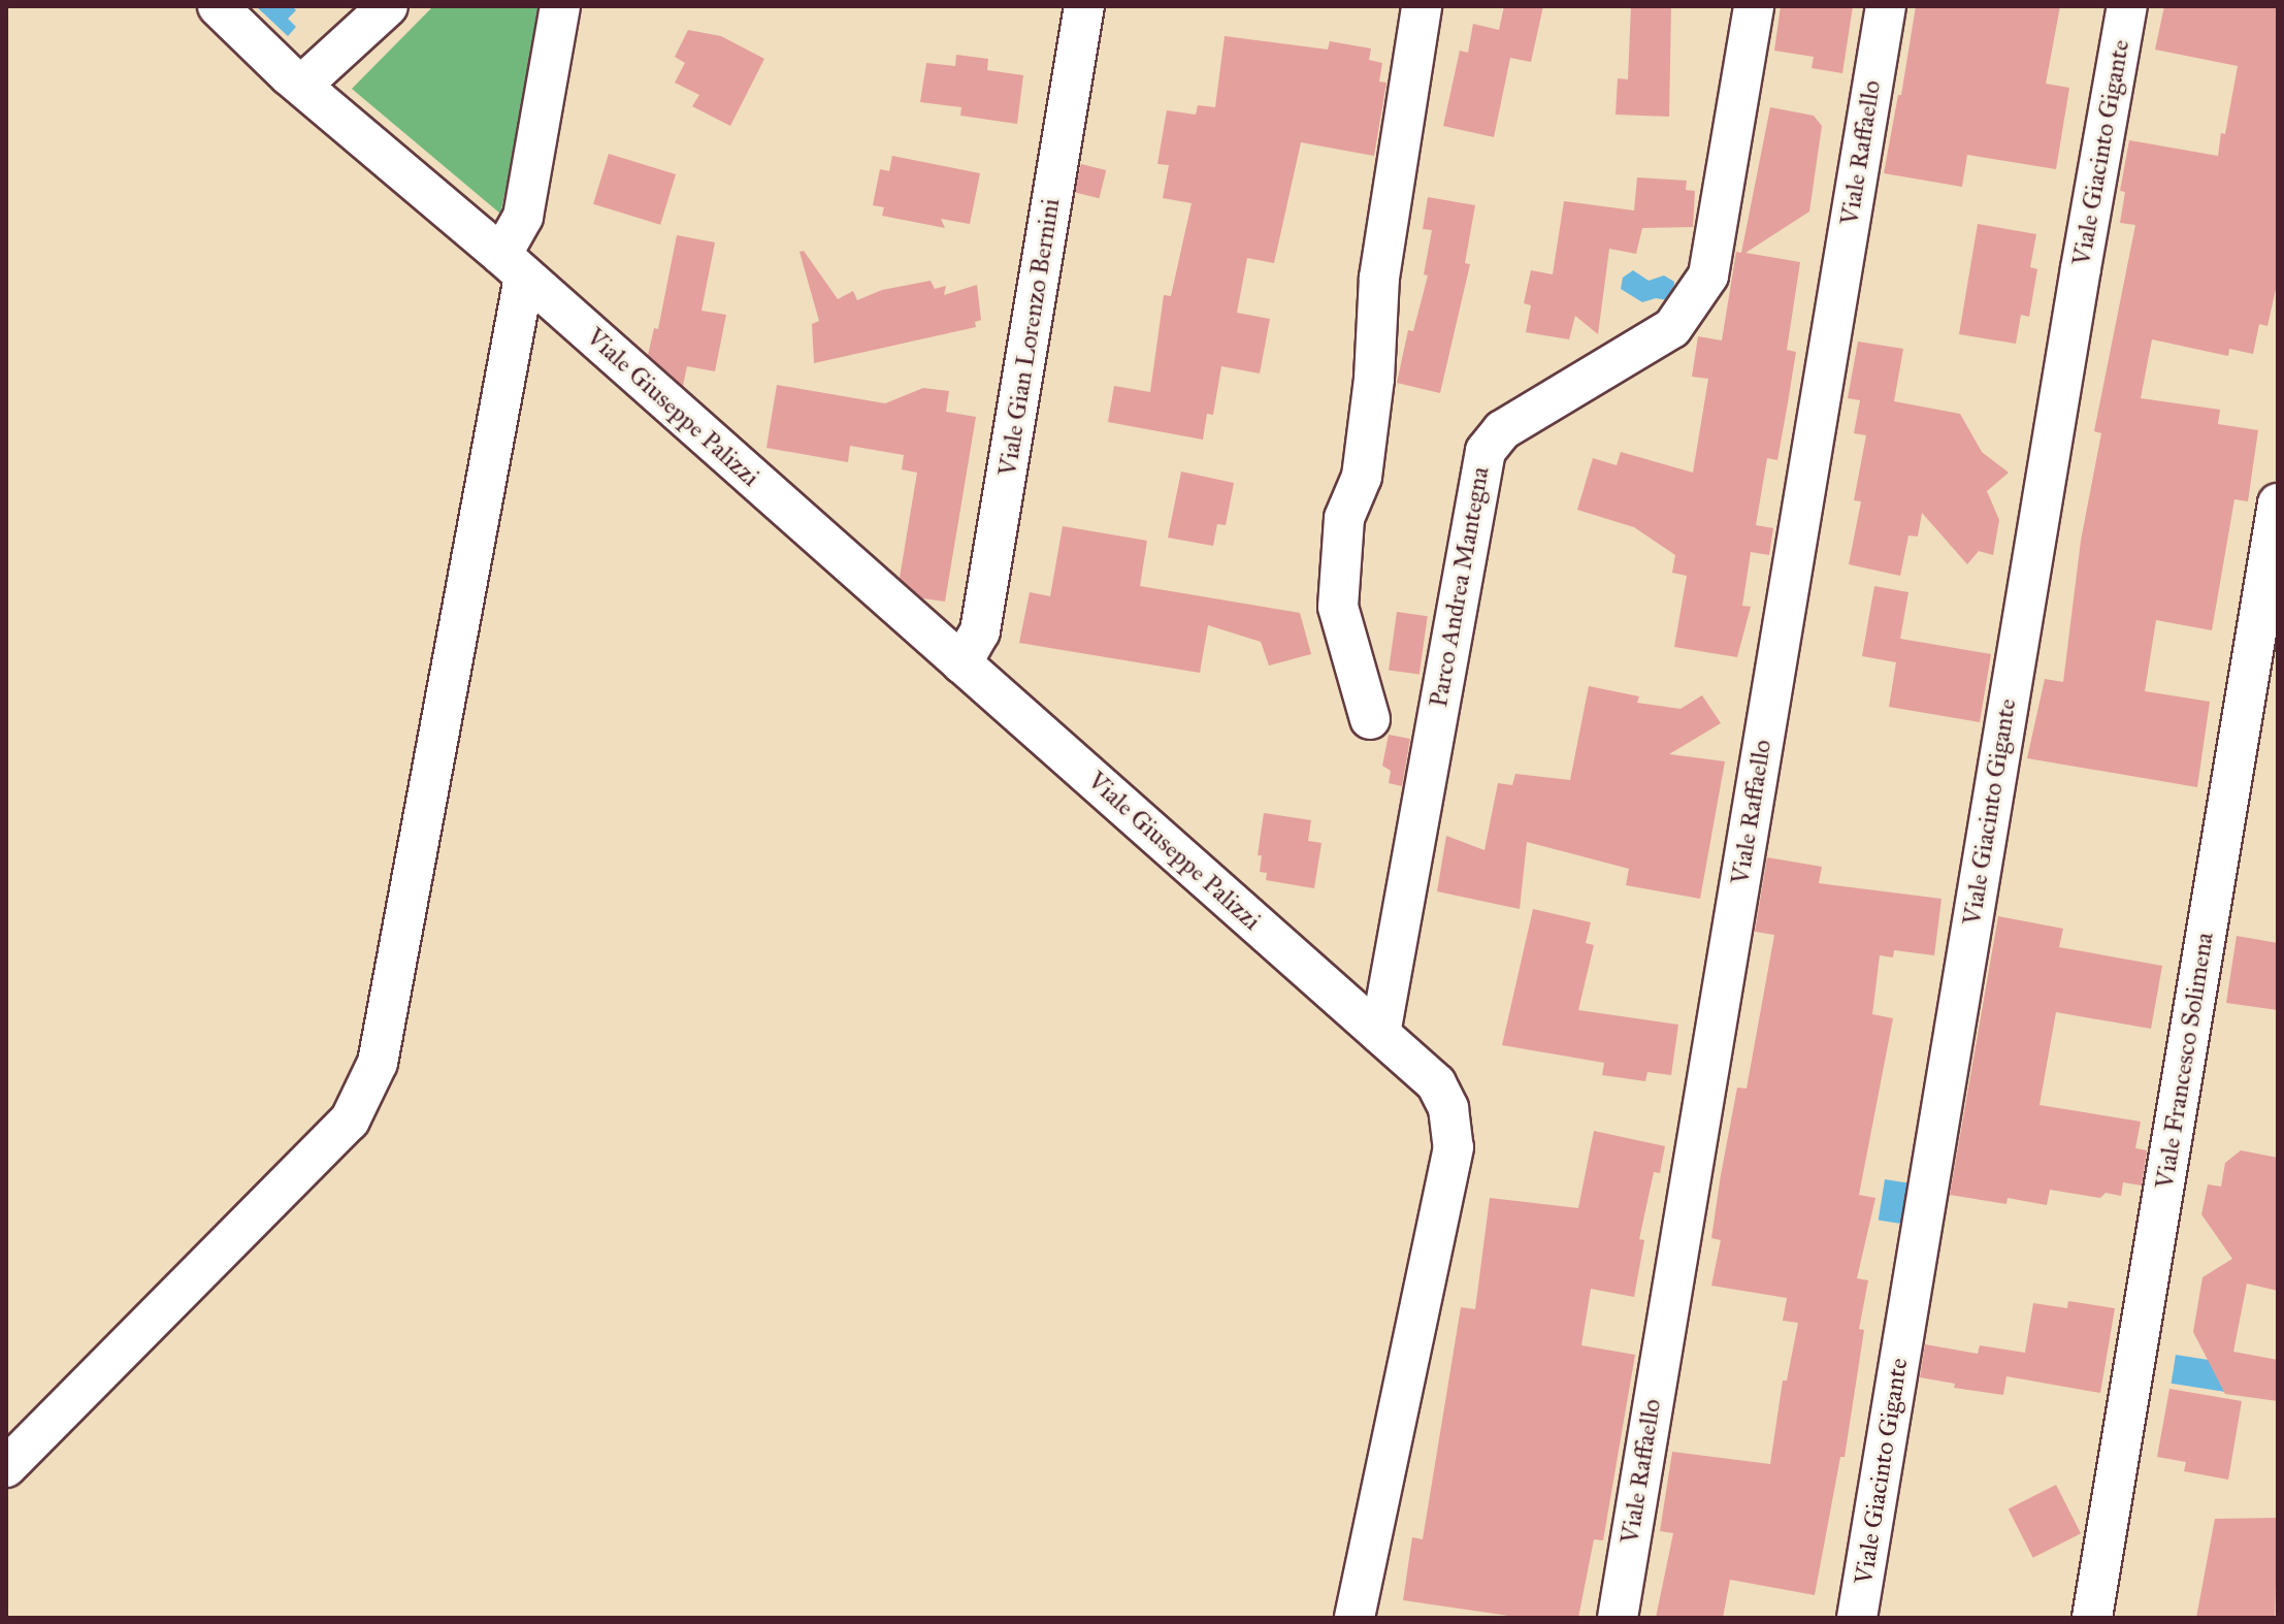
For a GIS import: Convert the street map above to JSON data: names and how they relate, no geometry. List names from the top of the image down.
{
  "streets": {
    "street": [
      "Viale Raffaello",
      "Viale Giacinto Gigante",
      "Viale Gian Lorenzo Bernini",
      "Viale Giuseppe Palizzi",
      "Parco Andrea Mantegna",
      "Viale Francesco Solimena"
    ]
  },
  "crossings": [
    ["Viale Gian Lorenzo Bernini", "Viale Giuseppe Palizzi"],
    ["Viale Giuseppe Palizzi", "Parco Andrea Mantegna"]
  ]
}
